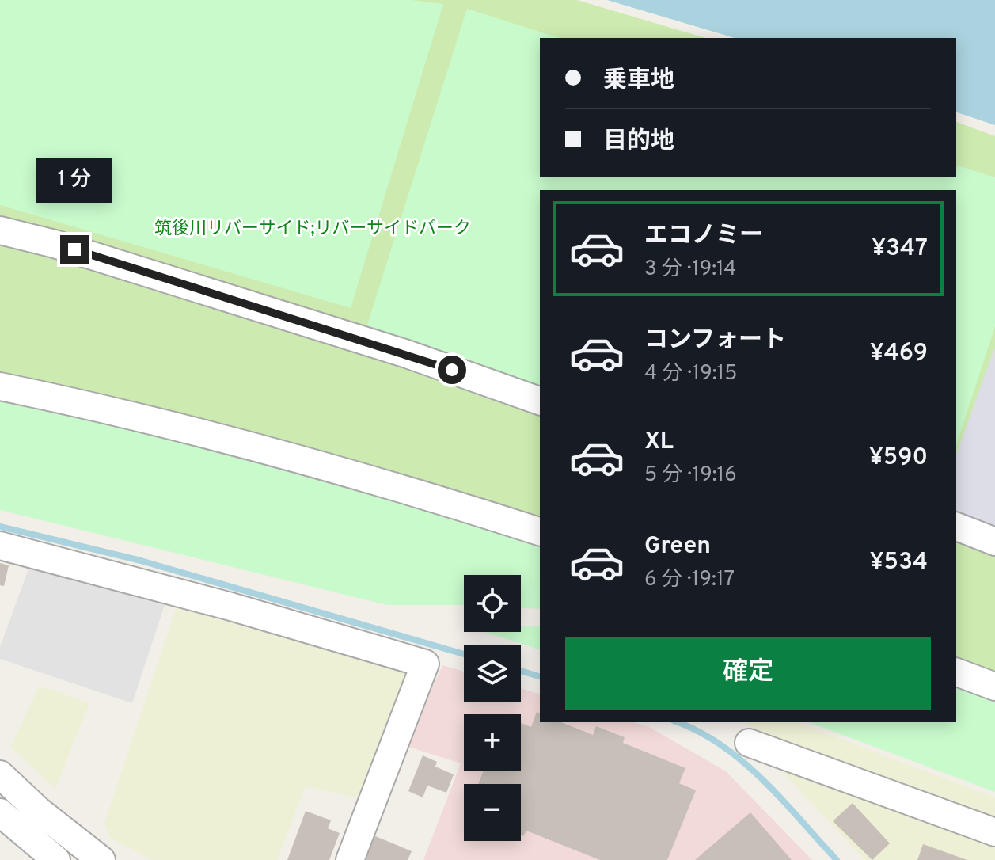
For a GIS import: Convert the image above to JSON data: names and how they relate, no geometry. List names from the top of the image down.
{
  "parks": ["筑後川リバーサイド;リバーサイドパーク"],
  "page": {
    "banner": ["乗車地", "目的地"],
    "bubble": "1 分",
    "list": [
      {
        "name": "エコノミー",
        "note": "3 分 · 19:14",
        "value": "¥347"
      },
      {
        "name": "コンフォート",
        "note": "4 分 · 19:15",
        "value": "¥469"
      },
      {
        "name": "XL",
        "note": "5 分 · 19:16",
        "value": "¥590"
      },
      {
        "name": "Green",
        "note": "6 分 · 19:17",
        "value": "¥534"
      }
    ],
    "map_buttons": ["+", "−"],
    "buttons": "確定"
  }
}
